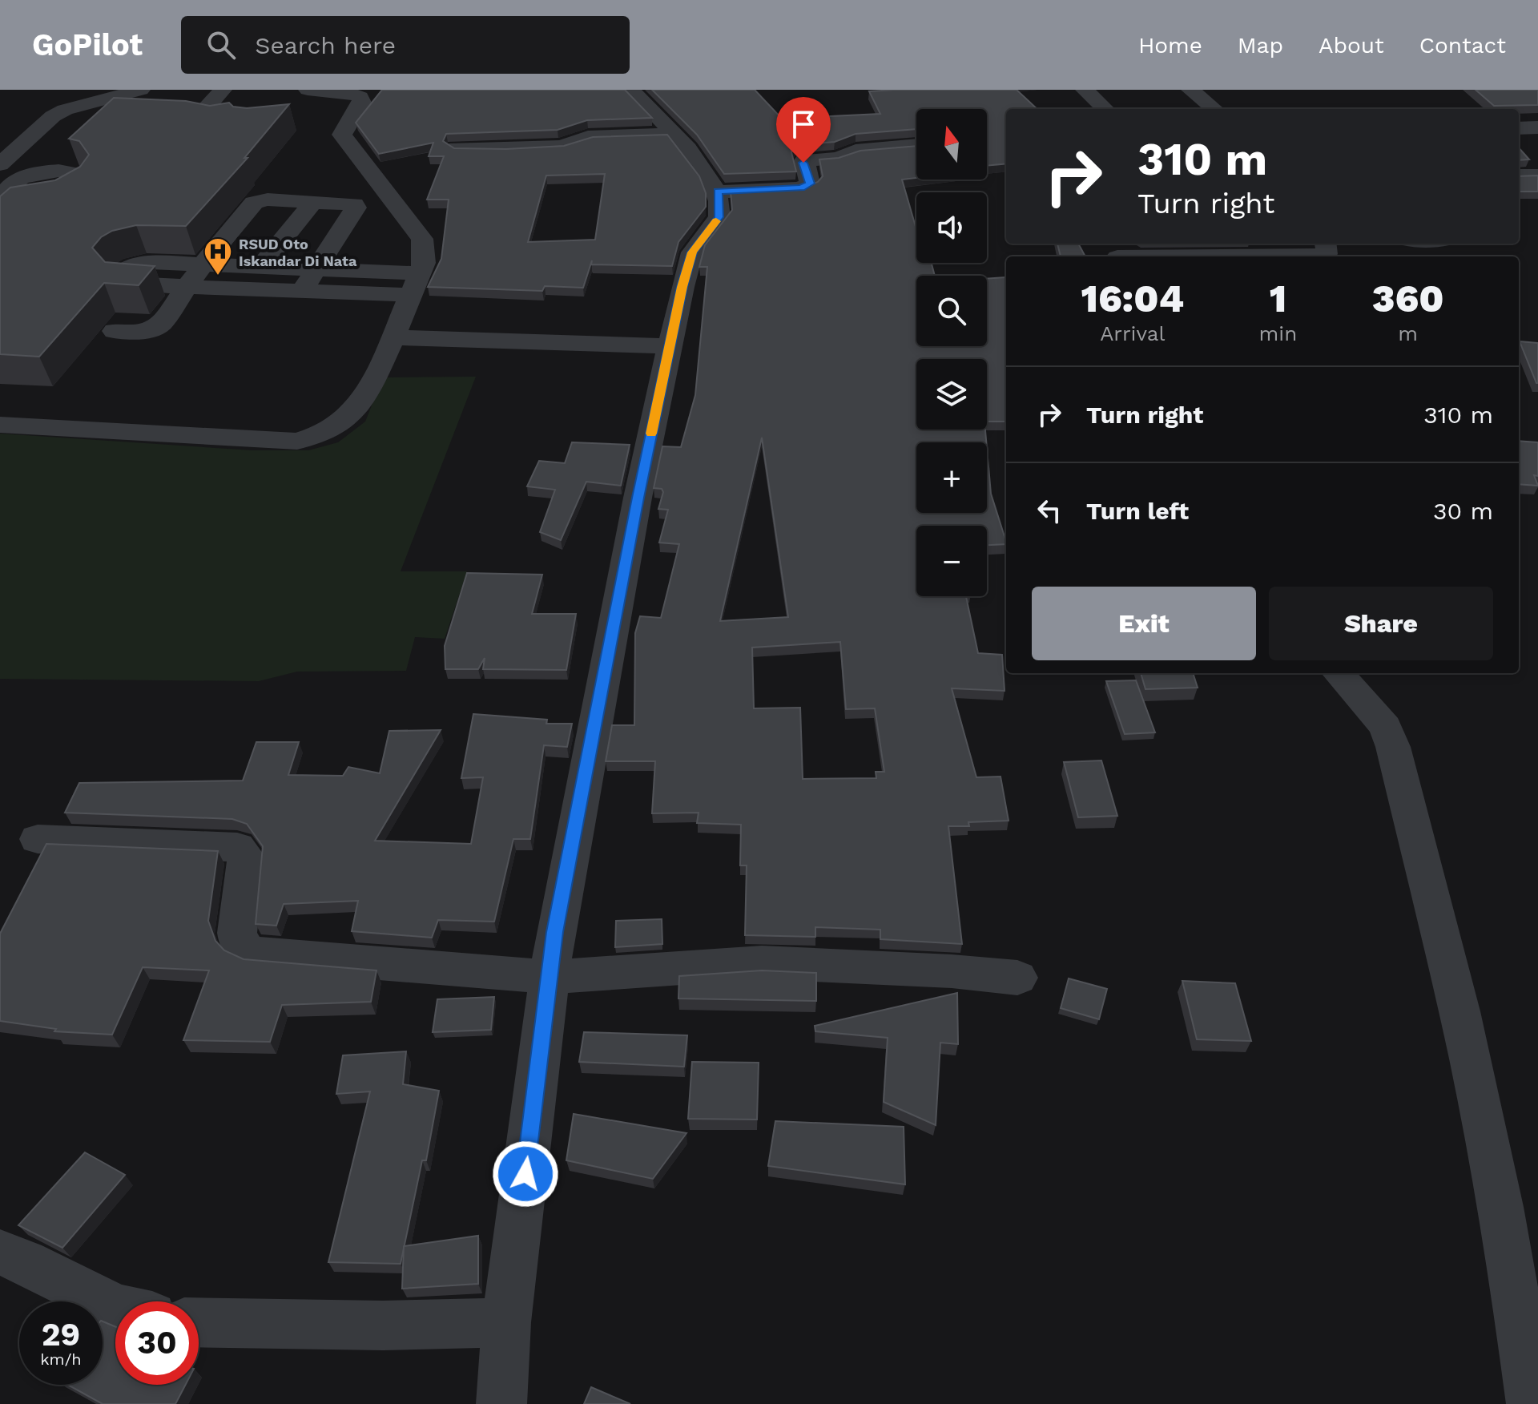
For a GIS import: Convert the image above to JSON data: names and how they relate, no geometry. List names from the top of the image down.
{
  "places": {
    "hospital": ["RSUD Oto Iskandar Di Nata"]
  },
  "north": "top",
  "page": {
    "header": "GoPilot",
    "search": "Search here",
    "nav": [
      "Home",
      "Map",
      "About",
      "Contact"
    ],
    "map_buttons": ["+", "−"],
    "turn": ["310 m", "Turn right"],
    "eta": [
      "16:04",
      "Arrival",
      "1",
      "min",
      "360",
      "m"
    ],
    "list": [
      {
        "name": "Turn right",
        "value": "310 m"
      },
      {
        "name": "Turn left",
        "value": "30 m"
      }
    ],
    "buttons": ["Exit", "Share"],
    "speed": "29 km/h",
    "limit": "30"
  }
}
